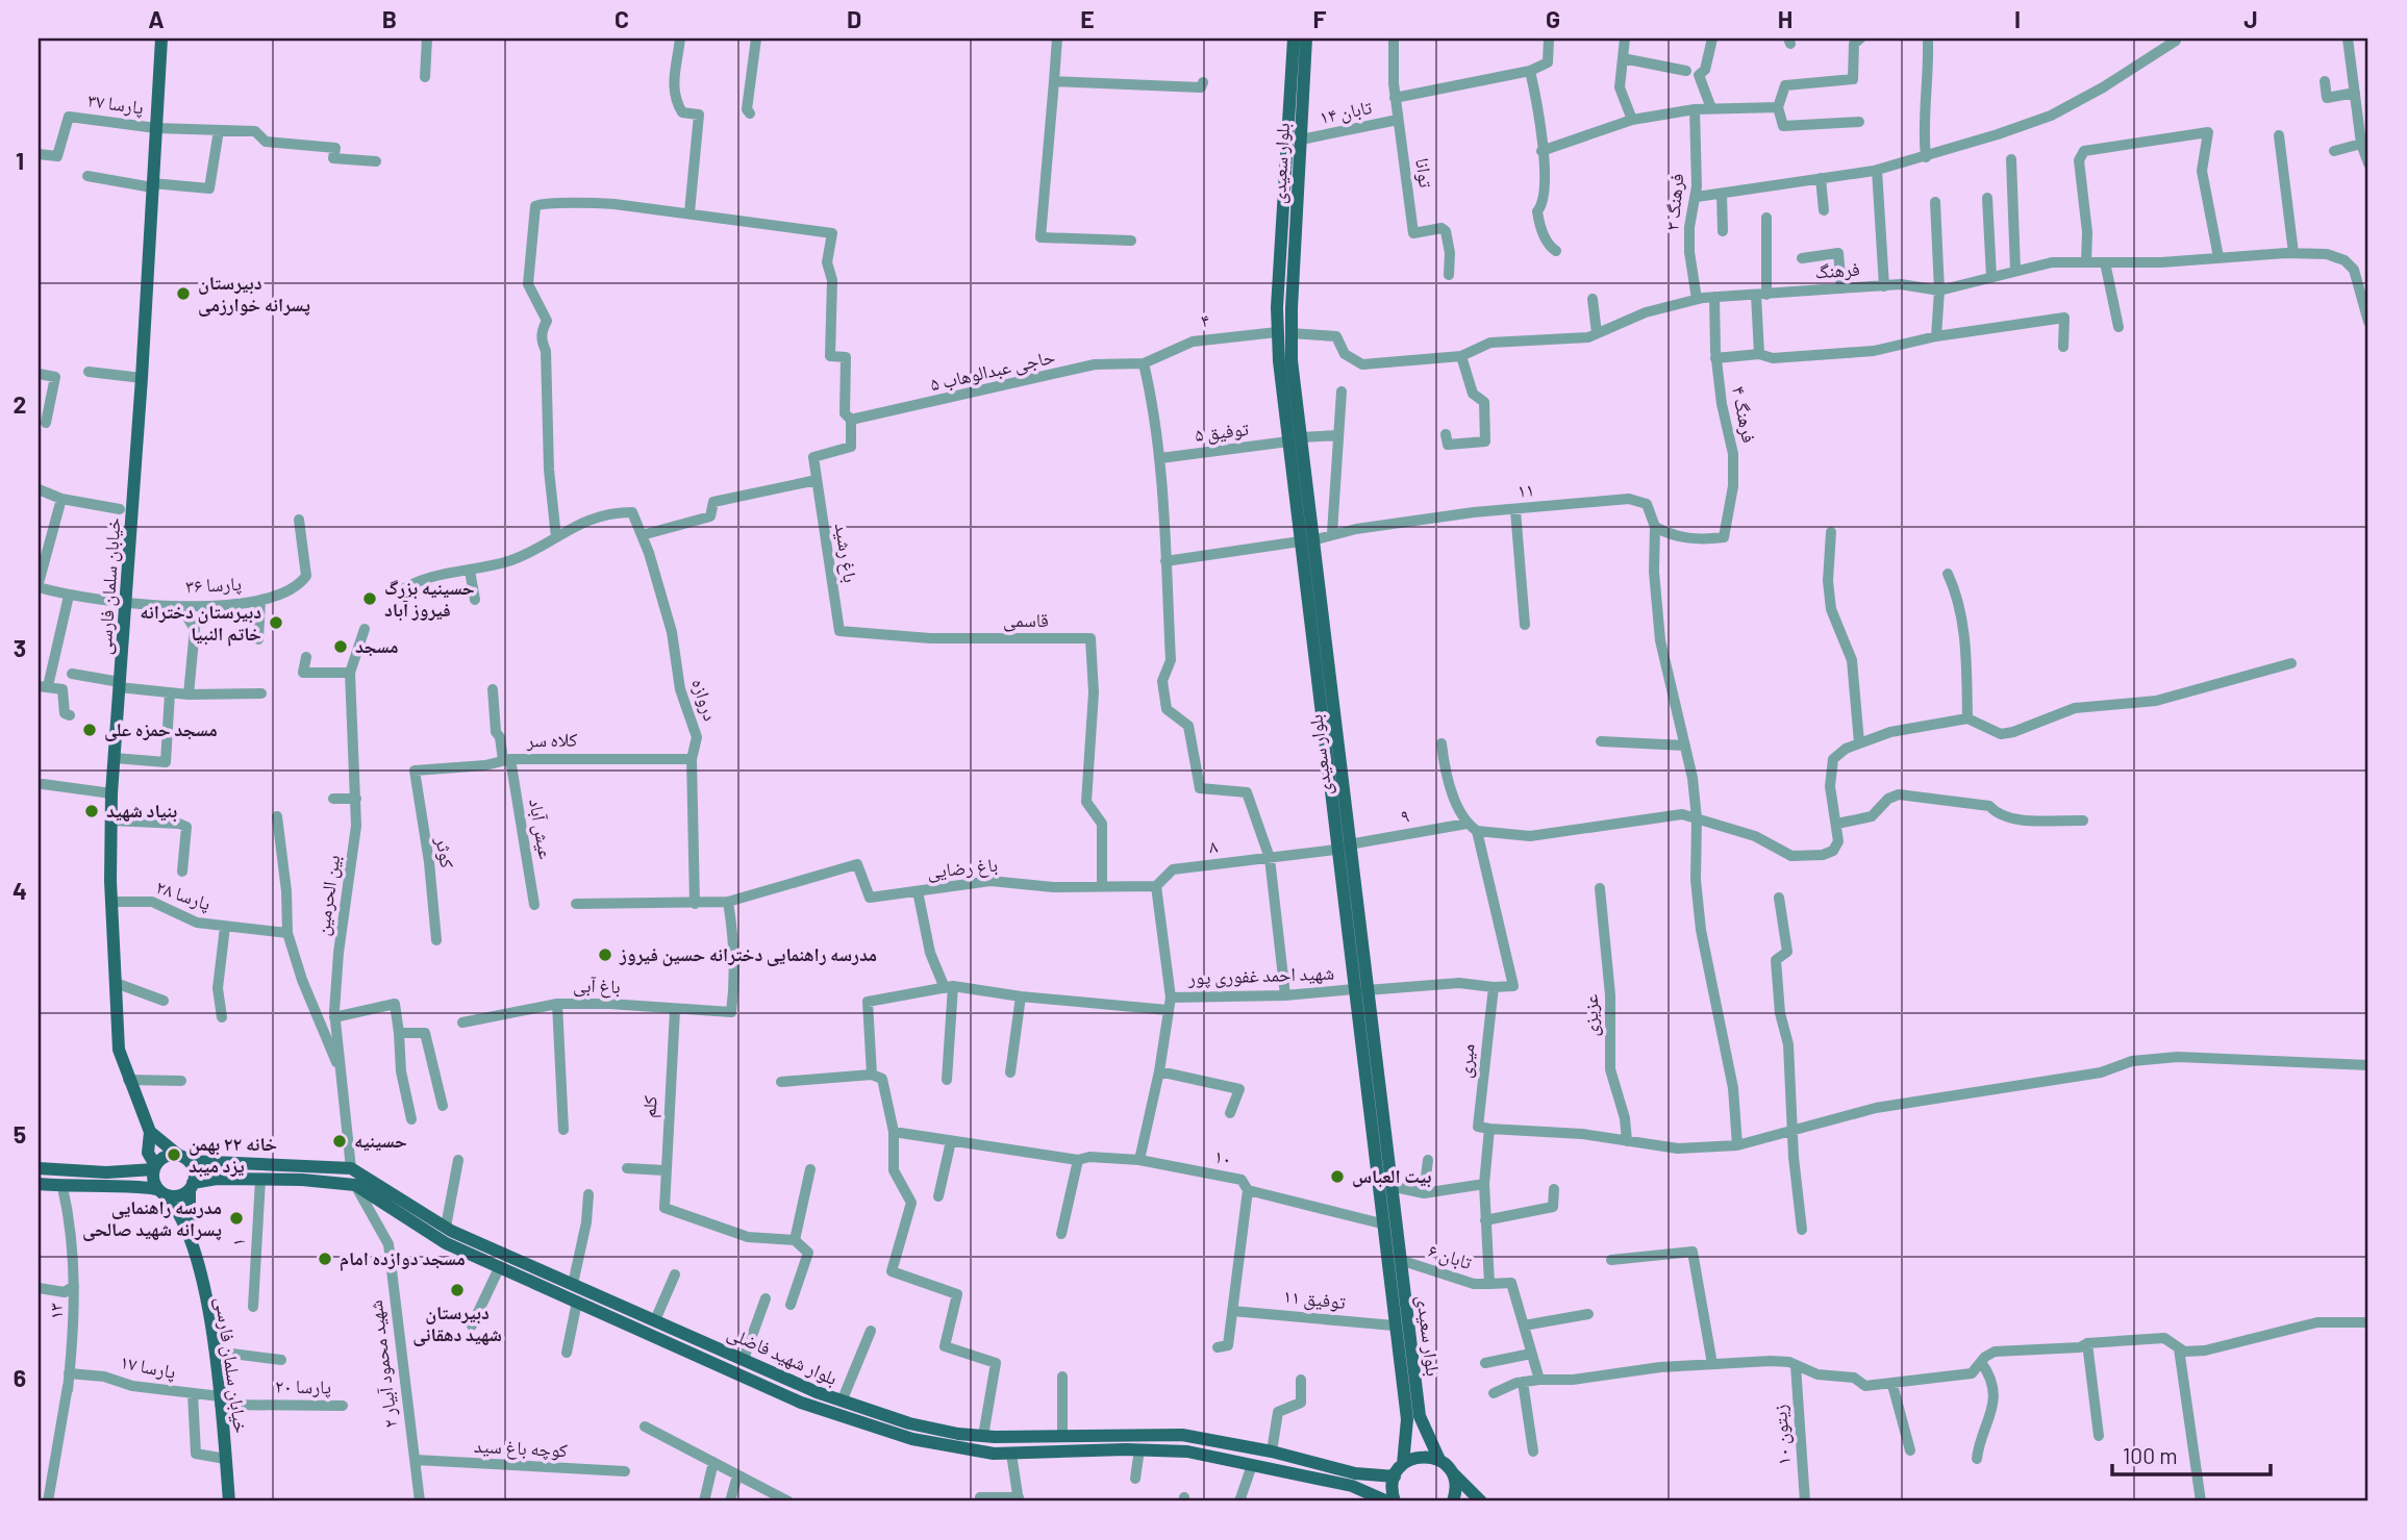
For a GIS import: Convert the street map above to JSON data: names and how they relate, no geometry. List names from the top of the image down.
{
  "streets": {
    "main road": ["بلوار سعیدی", "خیابان سلمان فارسی", "بلوار شهید فاضلی"],
    "street": [
      "پارسا ۳۷",
      "تابان ۱۴",
      "توانا",
      "فرهنگ ۳",
      "فرهنگ",
      "۴",
      "حاجی عبدالوهاب ۵",
      "فرهنگ ۴",
      "توفیق ۵",
      "۱۱",
      "باغ رشید",
      "پارسا ۳۶",
      "قاسمی",
      "دروازه",
      "کلاه سر",
      "۹",
      "عیش آباد",
      "۸",
      "کوثر",
      "باغ رضایی",
      "پارسا ۲۸",
      "بین الحرمین",
      "شهید احمد غفوری پور",
      "باغ آبی",
      "عزیزی",
      "میری",
      "کلم",
      "۱۰",
      "۱",
      "تابان ۶",
      "توفیق ۱۱",
      "۱۳",
      "شهید محمود آبیار ۲",
      "پارسا ۱۷",
      "پارسا ۲۰",
      "زیتون ۱۰",
      "کوچه باغ سید"
    ]
  },
  "crossings": [
    ["پارسا ۳۷", "خیابان سلمان فارسی"],
    ["تابان ۱۴", "بلوار سعیدی"],
    ["تابان ۱۴", "توانا"],
    ["بلوار سعیدی", "فرهنگ"],
    ["بلوار سعیدی", "۴"],
    ["بلوار سعیدی", "توفیق ۵"],
    ["بلوار سعیدی", "۱۱"],
    ["بلوار سعیدی", "۹"],
    ["بلوار سعیدی", "۸"],
    ["بلوار سعیدی", "شهید احمد غفوری پور"],
    ["بلوار سعیدی", "۱۰"],
    ["بلوار سعیدی", "تابان ۶"],
    ["بلوار سعیدی", "توفیق ۱۱"],
    ["فرهنگ ۳", "فرهنگ"],
    ["فرهنگ", "۴"],
    ["فرهنگ", "فرهنگ ۴"],
    ["۴", "حاجی عبدالوهاب ۵"],
    ["فرهنگ ۴", "۱۱"],
    ["باغ رشید", "قاسمی"],
    ["پارسا ۳۶", "خیابان سلمان فارسی"],
    ["خیابان سلمان فارسی", "پارسا ۲۸"],
    ["خیابان سلمان فارسی", "بلوار شهید فاضلی"],
    ["خیابان سلمان فارسی", "پارسا ۱۷"],
    ["خیابان سلمان فارسی", "پارسا ۲۰"],
    ["قاسمی", "باغ رضایی"],
    ["دروازه", "کلاه سر"],
    ["کلاه سر", "عیش آباد"],
    ["کلاه سر", "کوثر"],
    ["باغ رضایی", "باغ آبی"],
    ["بین الحرمین", "بلوار شهید فاضلی"],
    ["شهید احمد غفوری پور", "میری"],
    ["باغ آبی", "کلم"],
    ["میری", "تابان ۶"],
    ["۱", "بلوار شهید فاضلی"],
    ["۱۳", "پارسا ۱۷"],
    ["بلوار شهید فاضلی", "شهید محمود آبیار ۲"],
    ["شهید محمود آبیار ۲", "کوچه باغ سید"],
    ["پارسا ۱۷", "پارسا ۲۰"]
  ],
  "places": [
    "دبیرستان پسرانه خوارزمی",
    "حسینیه بزرگ فیروز آباد",
    "دبیرستان دخترانه خاتم النبیا",
    "مسجد",
    "مسجد حمزه علی",
    "بنیاد شهید",
    "مدرسه راهنمایی دخترانه حسین فیروز",
    "حسینیه",
    "خانه ۲۲ بهمن یزد میبد",
    "بیت العباس",
    "مدرسه راهنمایی پسرانه شهید صالحی",
    "مسجد دوازده امام",
    "دبیرستان شهید دهقانی"
  ],
  "scale_bar": "100 m",
  "grid": {
    "columns": [
      "A",
      "B",
      "C",
      "D",
      "E",
      "F",
      "G",
      "H",
      "I",
      "J"
    ],
    "rows": [
      "1",
      "2",
      "3",
      "4",
      "5",
      "6"
    ]
  }
}
